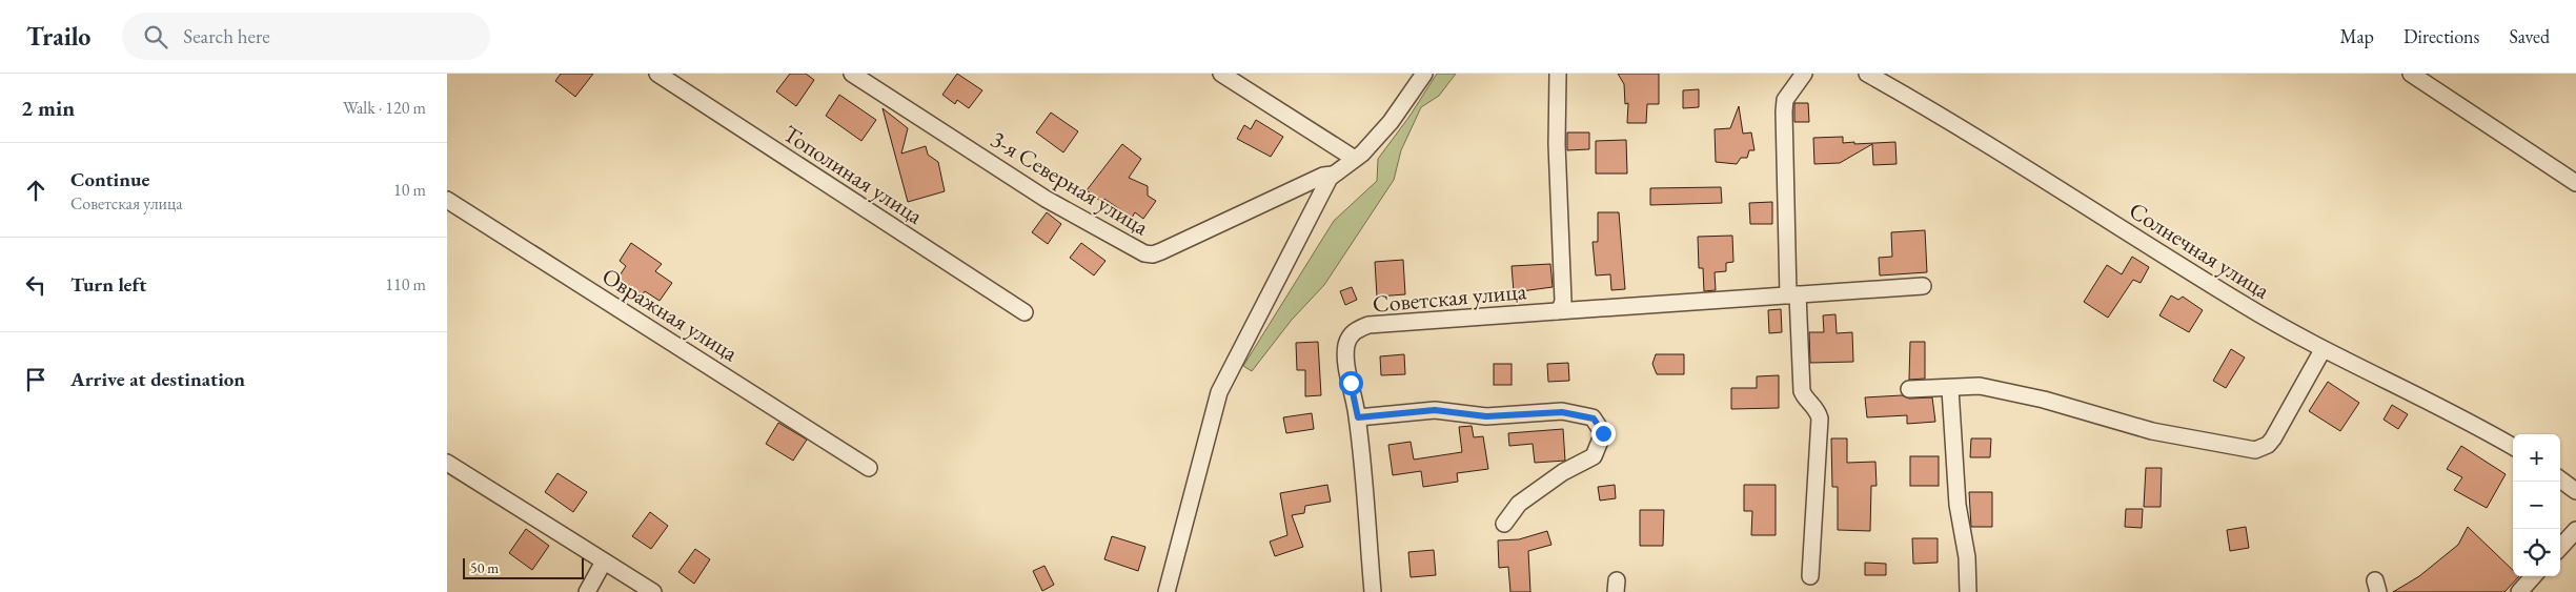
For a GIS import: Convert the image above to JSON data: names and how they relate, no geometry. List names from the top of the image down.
{
  "streets": {
    "street": [
      "Тополиная улица",
      "3-я Северная улица",
      "Солнечная улица",
      "Советская улица",
      "Овражная улица"
    ]
  },
  "scale_bar": "50 m",
  "page": {
    "header": "Trailo",
    "search": "Search here",
    "nav": ["Map", "Directions", "Saved"],
    "heading": ["2 min", "Walk · 120 m"],
    "list": [
      ["Continue", "Советская улица", "10 m"],
      ["Turn left", "110 m"],
      "Arrive at destination"
    ],
    "map_buttons": ["+", "−"],
    "scale": "50 m"
  }
}
